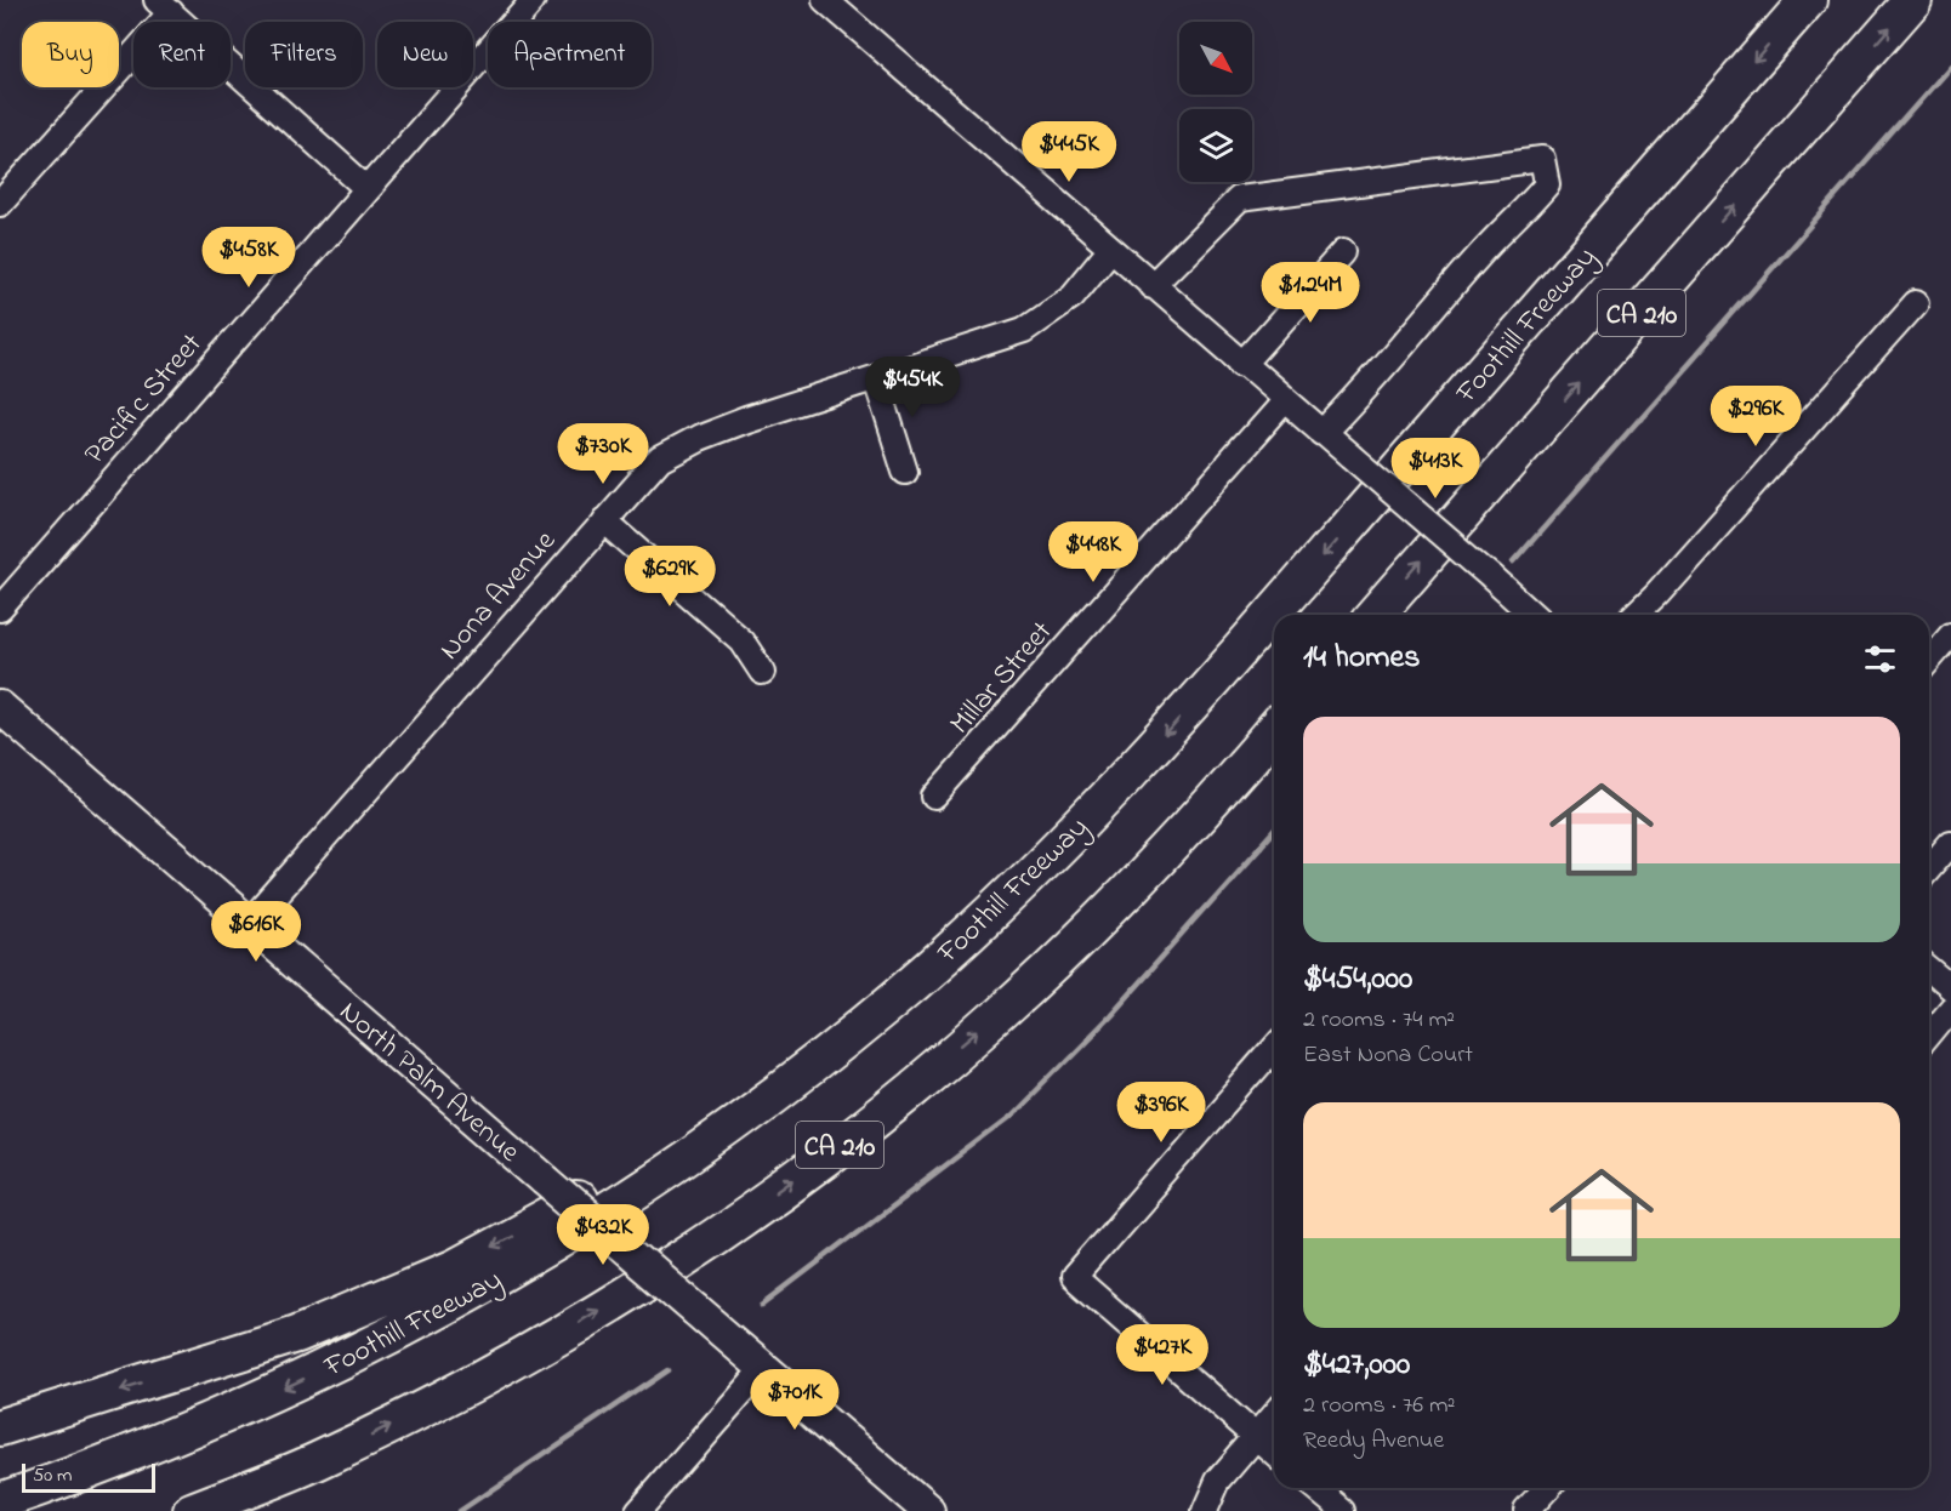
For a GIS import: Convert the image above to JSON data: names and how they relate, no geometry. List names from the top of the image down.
{
  "streets": {
    "highway": ["CA 210", "Foothill Freeway"],
    "main road": ["North Palm Avenue"],
    "street": ["Pacific Street", "Nona Avenue", "Millar Street"]
  },
  "crossings": [
    ["Nona Avenue", "North Palm Avenue"]
  ],
  "scale_bar": "50 m",
  "north": "bottom right",
  "page": {
    "chip": [
      "Buy",
      "Rent",
      "Filters",
      "New",
      "Apartment"
    ],
    "price": [
      "$445K",
      "$458K",
      "$1.24M",
      "$454K",
      "$296K",
      "$730K",
      "$413K",
      "$448K",
      "$629K",
      "$616K",
      "$396K",
      "$432K",
      "$427K",
      "$701K"
    ],
    "heading": "14 homes",
    "list": [
      {
        "name": "$454,000",
        "note": "2 rooms · 74 m² · East Nona Court"
      },
      {
        "name": "$427,000",
        "note": "2 rooms · 76 m² · Reedy Avenue"
      }
    ],
    "scale": "50 m"
  }
}
